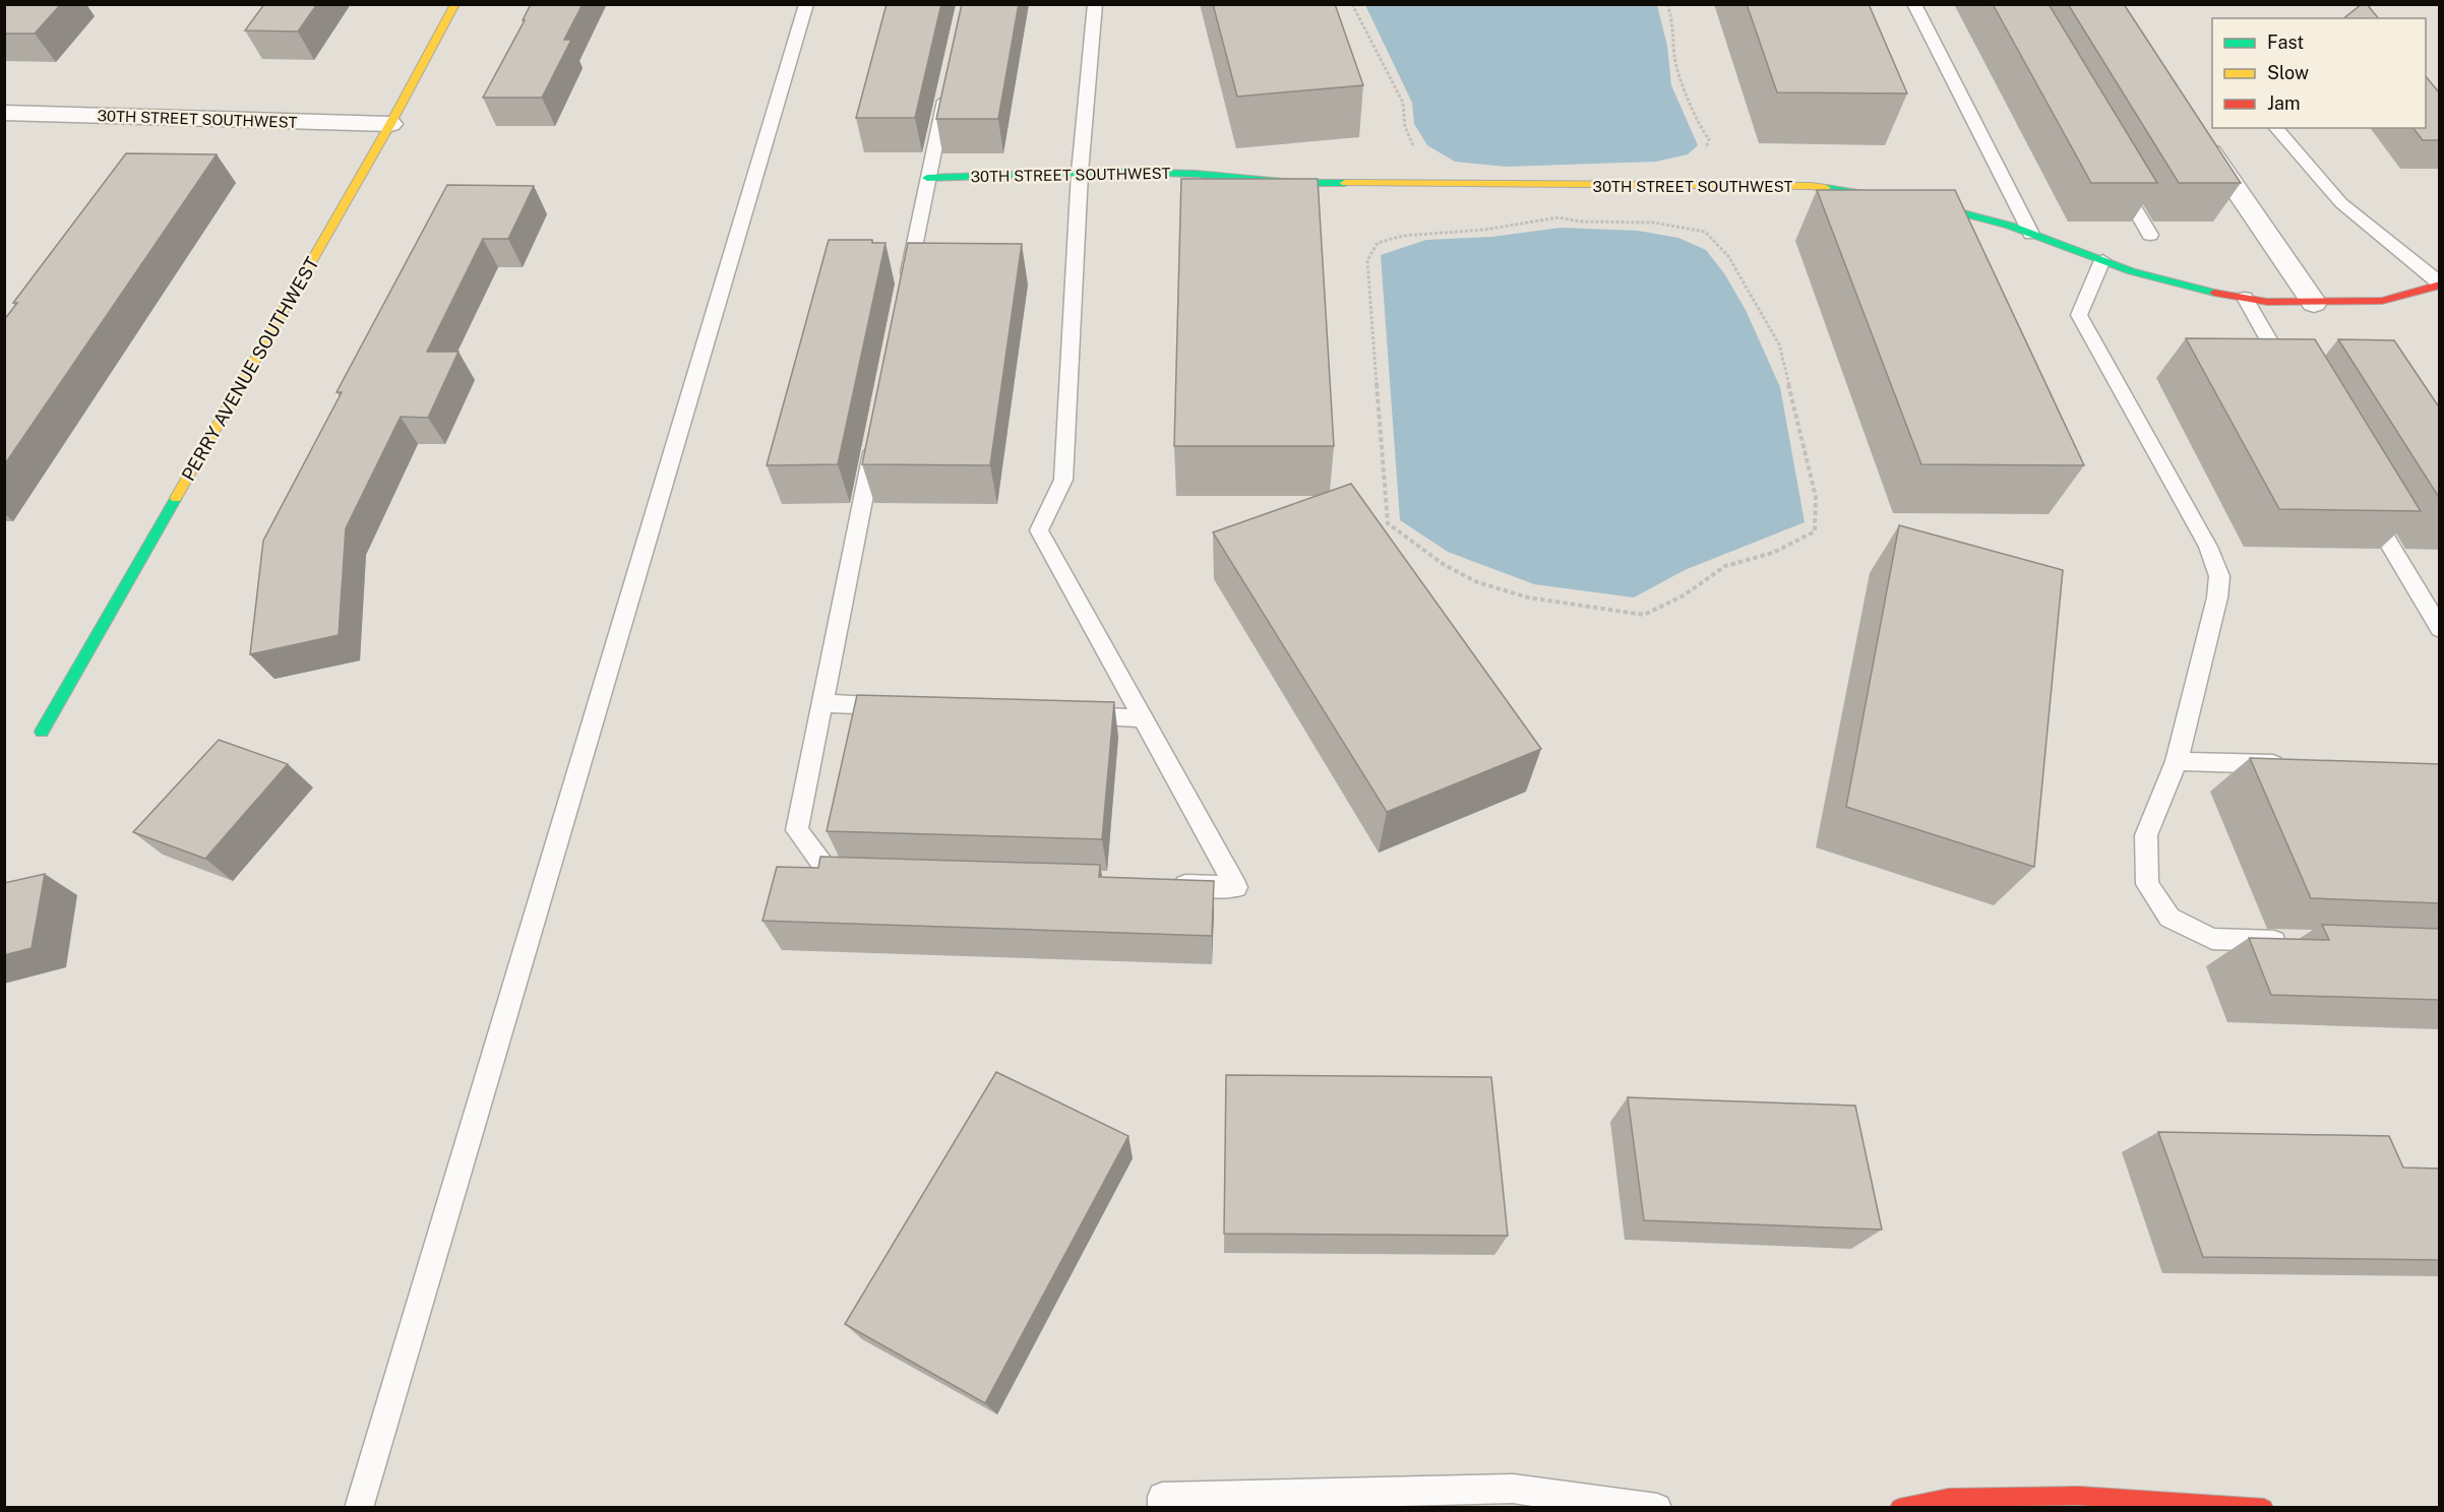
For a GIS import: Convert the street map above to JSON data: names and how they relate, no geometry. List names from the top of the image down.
{
  "streets": {
    "street": ["30TH STREET SOUTHWEST", "PERRY AVENUE SOUTHWEST"]
  },
  "crossings": [
    ["30TH STREET SOUTHWEST", "PERRY AVENUE SOUTHWEST"]
  ],
  "legend": ["Fast", "Slow", "Jam"]
}
